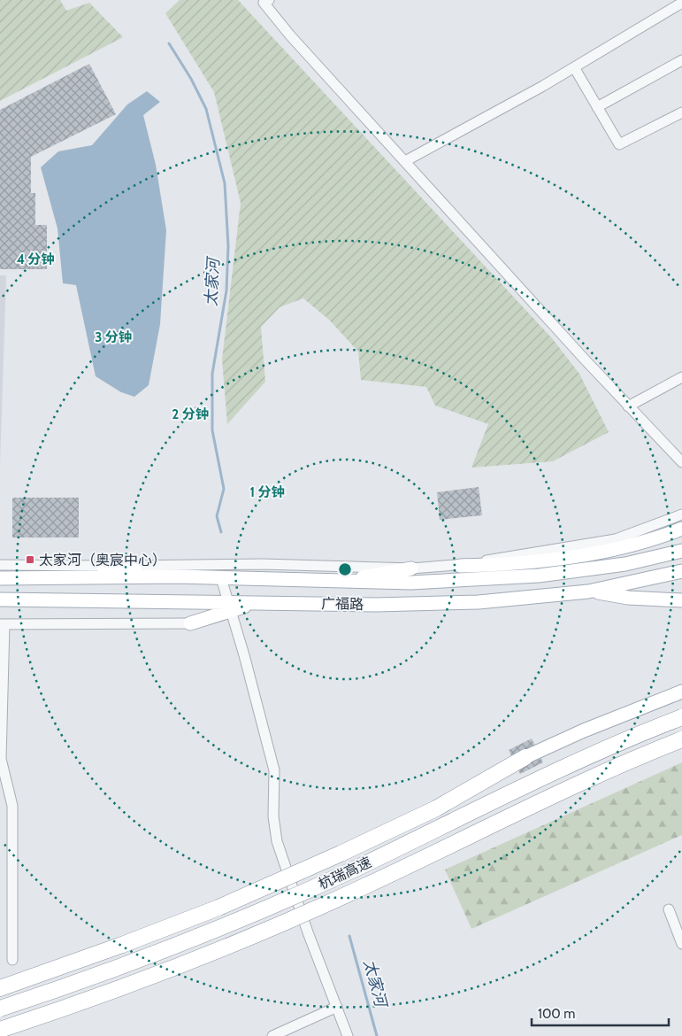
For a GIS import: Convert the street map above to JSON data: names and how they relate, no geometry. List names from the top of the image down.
{
  "streets": {
    "highway": ["杭瑞高速"],
    "main road": ["广福路"]
  },
  "water": ["太家河"],
  "places": {
    "transit": ["太家河（奥宸中心）"]
  },
  "scale_bar": "100 m",
  "rings": [
    "4 分钟",
    "3 分钟",
    "2 分钟",
    "1 分钟"
  ]
}
